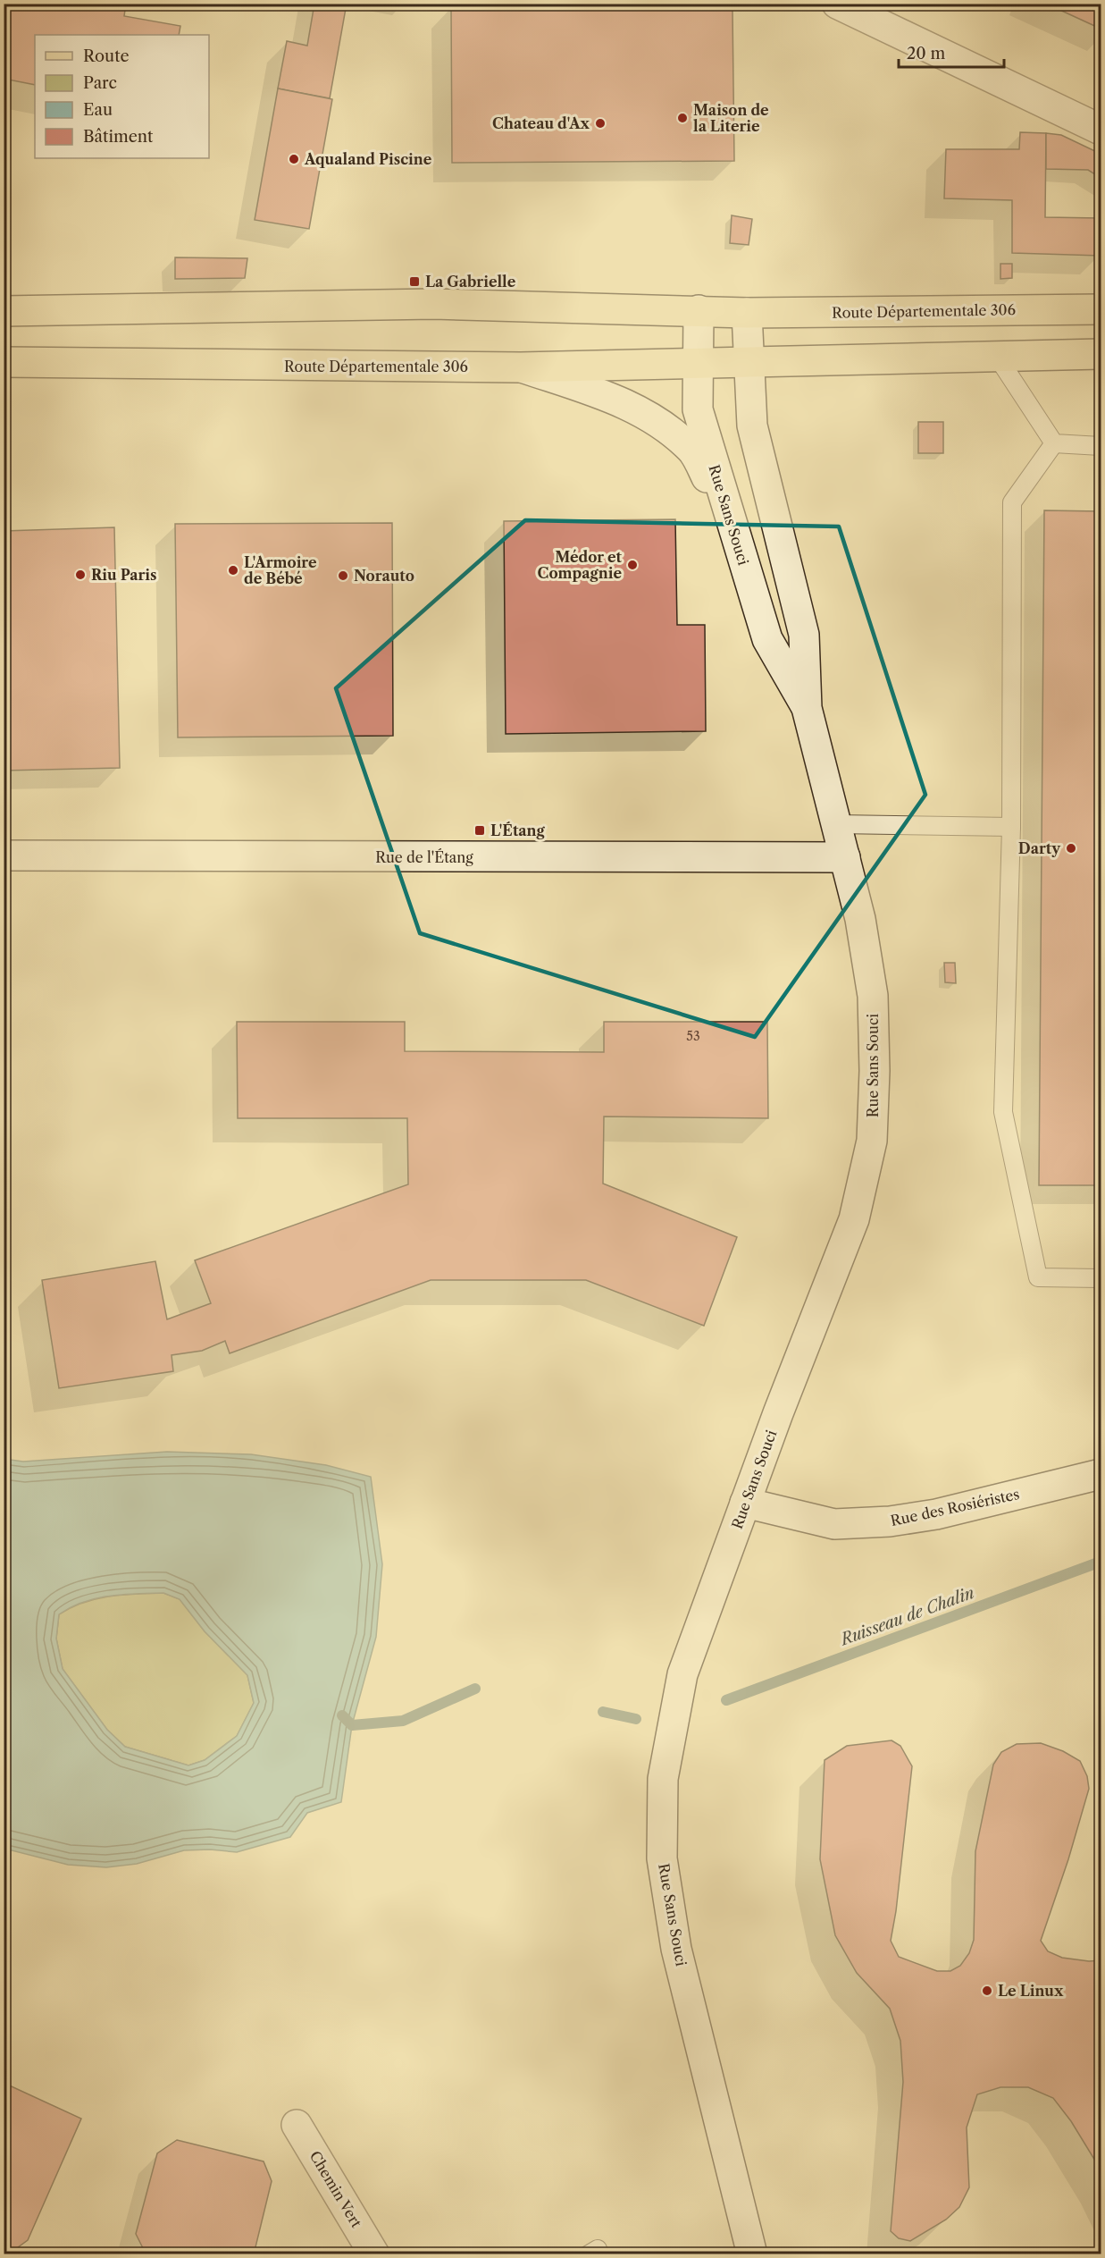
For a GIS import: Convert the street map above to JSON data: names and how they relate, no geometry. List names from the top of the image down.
{
  "streets": {
    "main road": [
      "Route Départementale 306",
      "Rue Sans Souci",
      "Rue de l'Étang",
      "Rue des Rosiéristes",
      "Chemin Vert"
    ]
  },
  "crossings": [
    ["Route Départementale 306", "Rue Sans Souci"],
    ["Rue Sans Souci", "Rue de l'Étang"],
    ["Rue Sans Souci", "Rue des Rosiéristes"]
  ],
  "water": ["Ruisseau de Chalin"],
  "places": {
    "other": [
      "Maison de la Literie",
      "Chateau d'Ax",
      "Aqualand Piscine",
      "Médor et Compagnie",
      "L'Armoire de Bébé",
      "Riu Paris",
      "Norauto",
      "Darty",
      "Le Linux"
    ],
    "transit": ["La Gabrielle", "L'Étang"]
  },
  "house_numbers": ["53"],
  "legend": [
    "Route",
    "Parc",
    "Eau",
    "Bâtiment"
  ],
  "scale_bar": "20 m"
}
